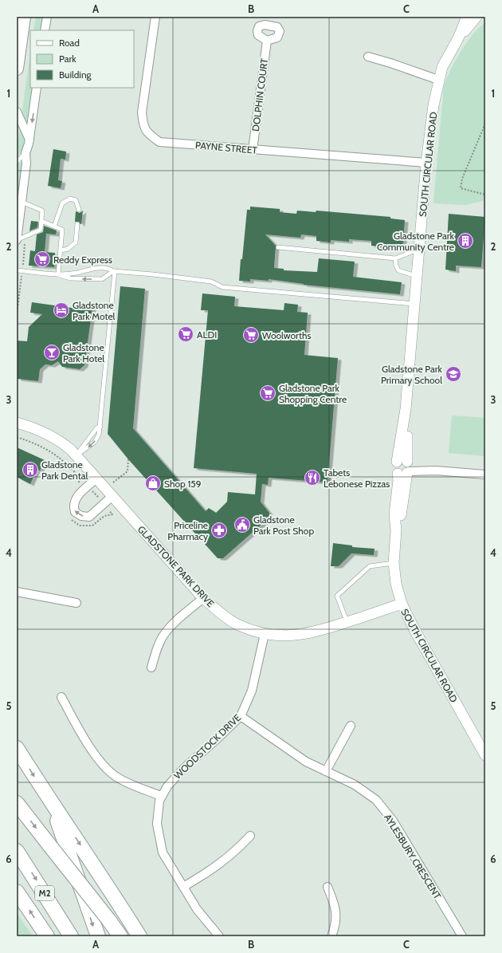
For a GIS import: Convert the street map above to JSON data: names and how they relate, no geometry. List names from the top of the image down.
{
  "streets": {
    "highway": ["M2"],
    "street": [
      "DOLPHIN COURT",
      "PAYNE STREET",
      "SOUTH CIRCULAR ROAD",
      "GLADSTONE PARK DRIVE",
      "WOODSTOCK DRIVE",
      "AYLESBURY CRESCENT"
    ]
  },
  "crossings": [
    ["DOLPHIN COURT", "PAYNE STREET"],
    ["PAYNE STREET", "SOUTH CIRCULAR ROAD"],
    ["SOUTH CIRCULAR ROAD", "GLADSTONE PARK DRIVE"],
    ["GLADSTONE PARK DRIVE", "WOODSTOCK DRIVE"],
    ["WOODSTOCK DRIVE", "AYLESBURY CRESCENT"]
  ],
  "places": {
    "building": ["Gladstone Park Community Centre", "Gladstone Park Dental"],
    "supermarket": [
      "Reddy Express",
      "ALDI",
      "Woolworths",
      "Gladstone Park Shopping Centre"
    ],
    "hotel": ["Gladstone Park Motel"],
    "bar": ["Gladstone Park Hotel"],
    "school or university": ["Gladstone Park Primary School"],
    "restaurant": ["Tabets Lebonese Pizzas"],
    "shop": ["Shop 159"],
    "public building": ["Gladstone Park Post Shop"],
    "pharmacy": ["Priceline Pharmacy"]
  },
  "legend": ["Road", "Park", "Building"],
  "grid": {
    "columns": ["A", "B", "C"],
    "rows": [
      "1",
      "2",
      "3",
      "4",
      "5",
      "6"
    ]
  }
}
